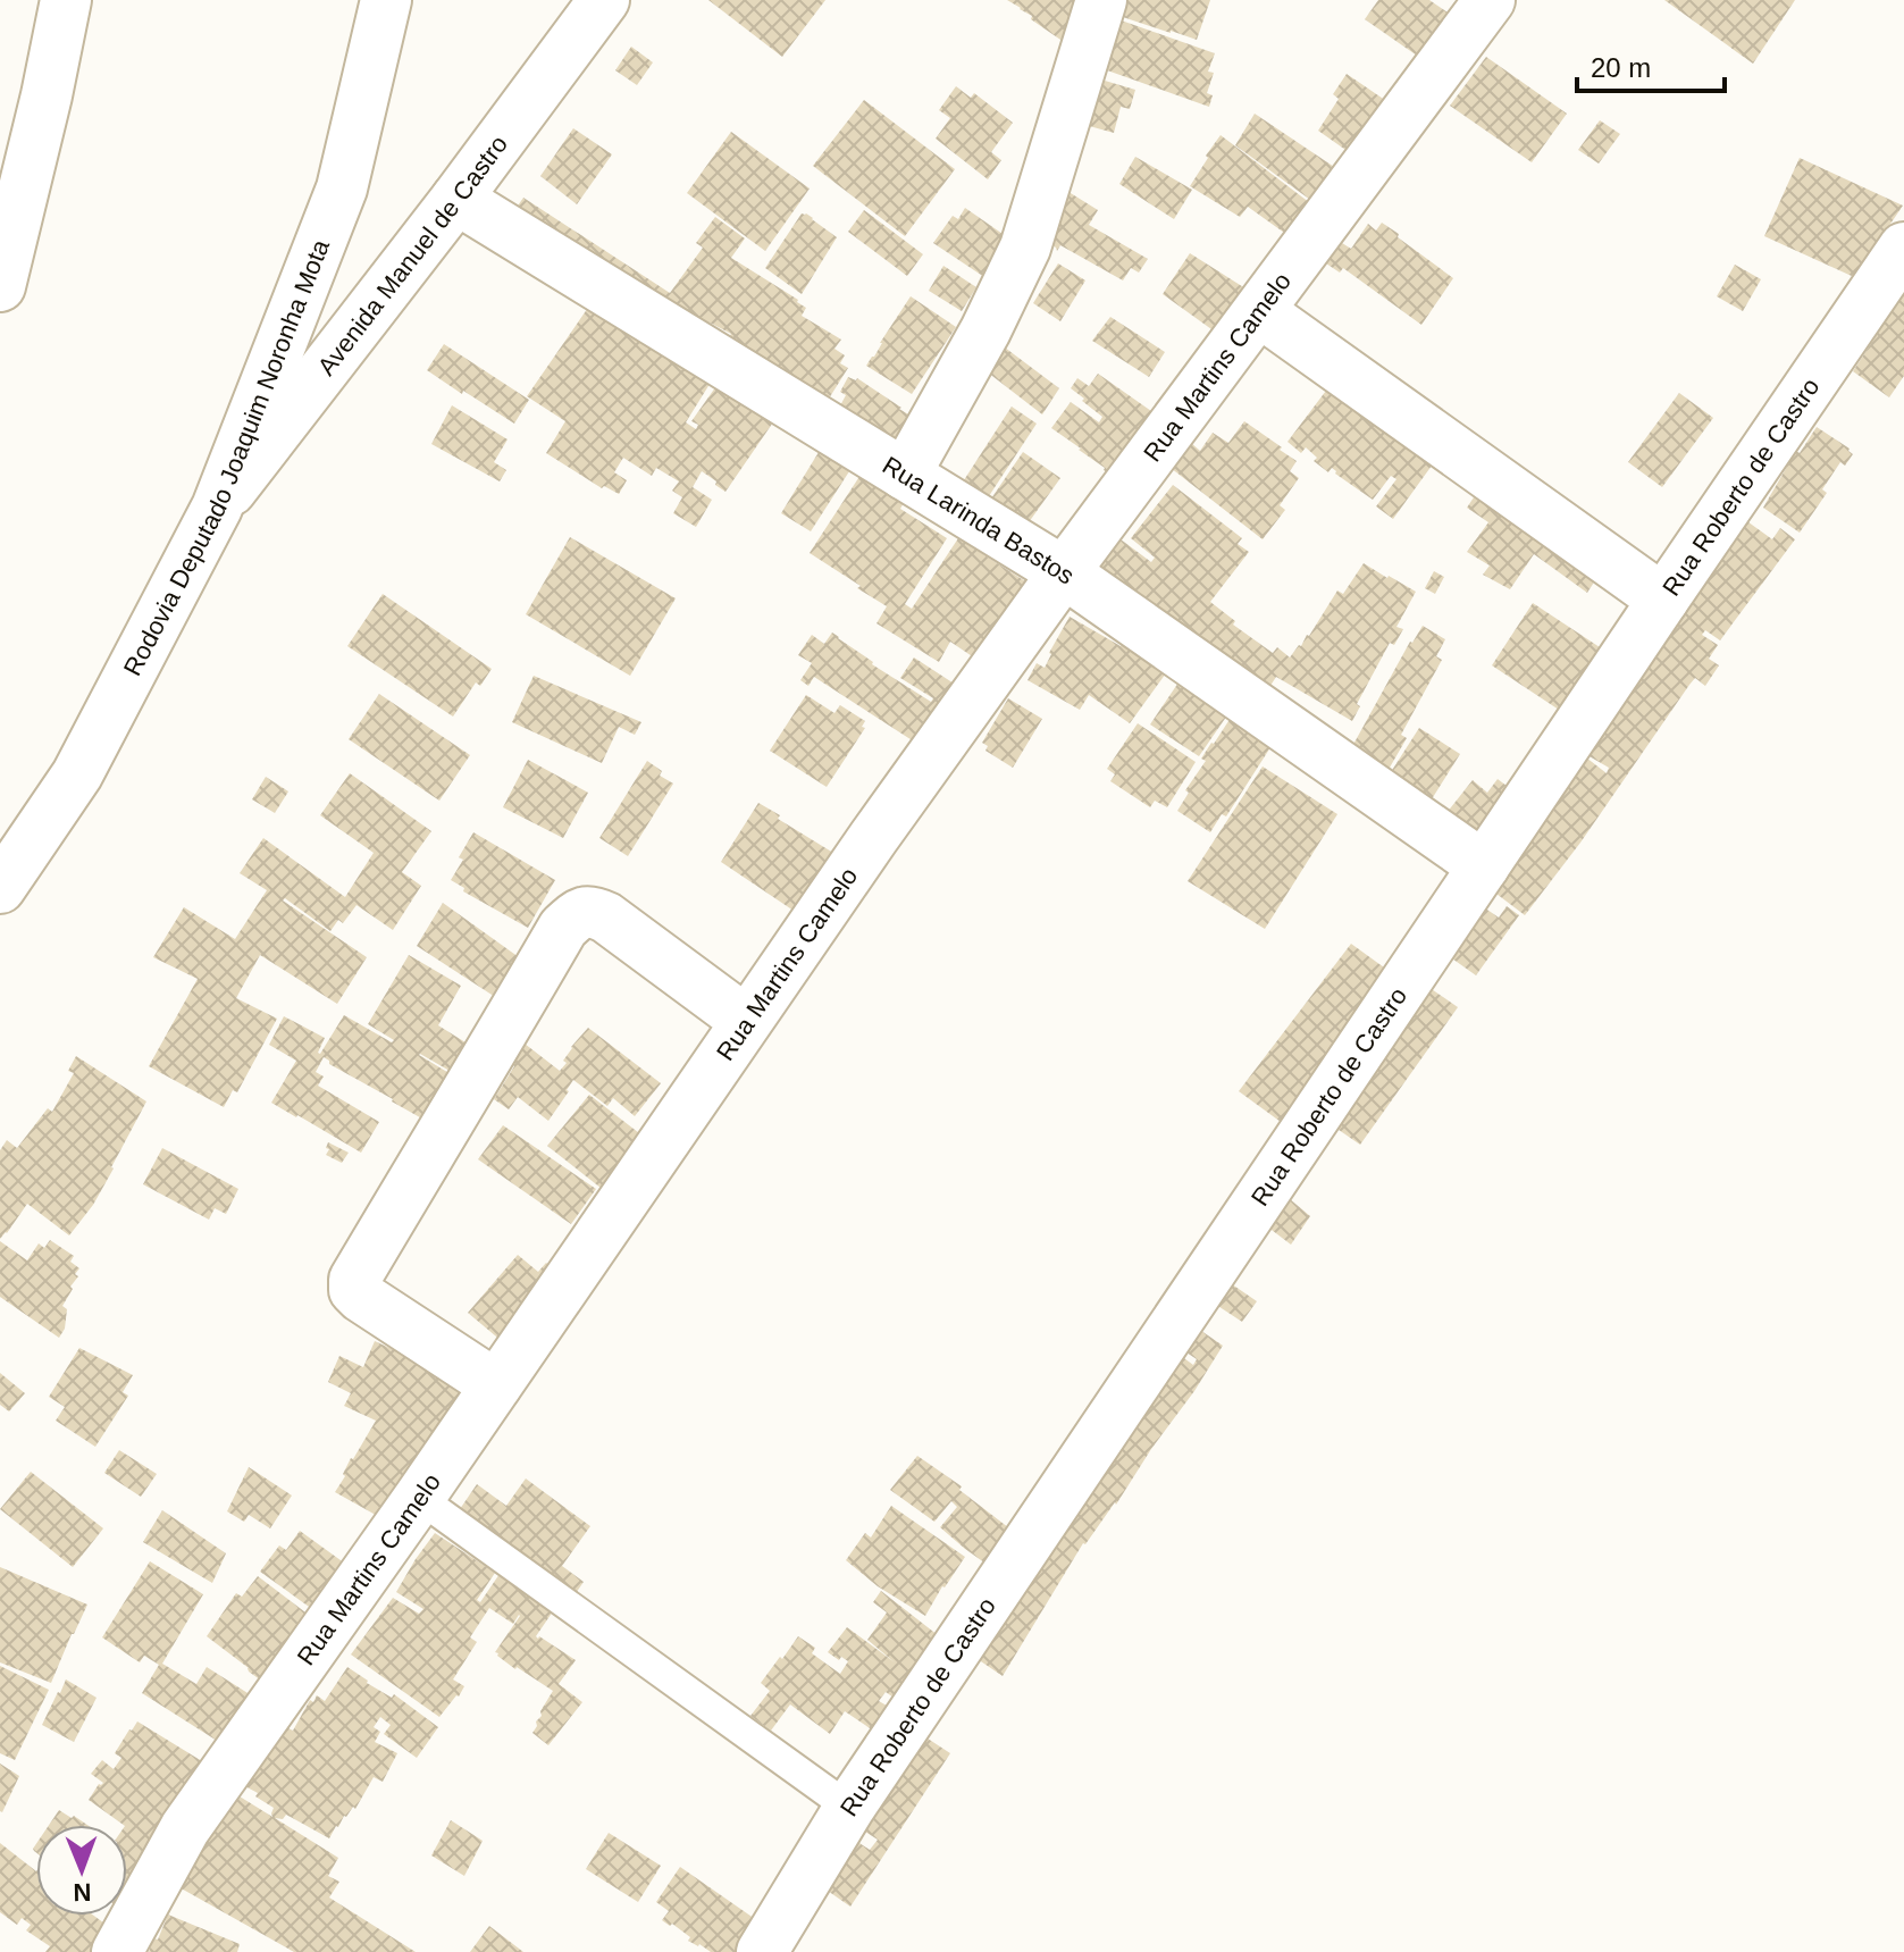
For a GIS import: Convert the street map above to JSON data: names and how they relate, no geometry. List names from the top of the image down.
{
  "streets": {
    "main road": [
      "Avenida Manuel de Castro",
      "Rua Martins Camelo",
      "Rodovia Deputado Joaquim Noronha Mota",
      "Rua Roberto de Castro",
      "Rua Larinda Bastos"
    ]
  },
  "crossings": [
    ["Avenida Manuel de Castro", "Rodovia Deputado Joaquim Noronha Mota"],
    ["Avenida Manuel de Castro", "Rua Larinda Bastos"],
    ["Rua Martins Camelo", "Rua Larinda Bastos"],
    ["Rua Roberto de Castro", "Rua Larinda Bastos"]
  ],
  "scale_bar": "20 m",
  "north": "bottom"
}
